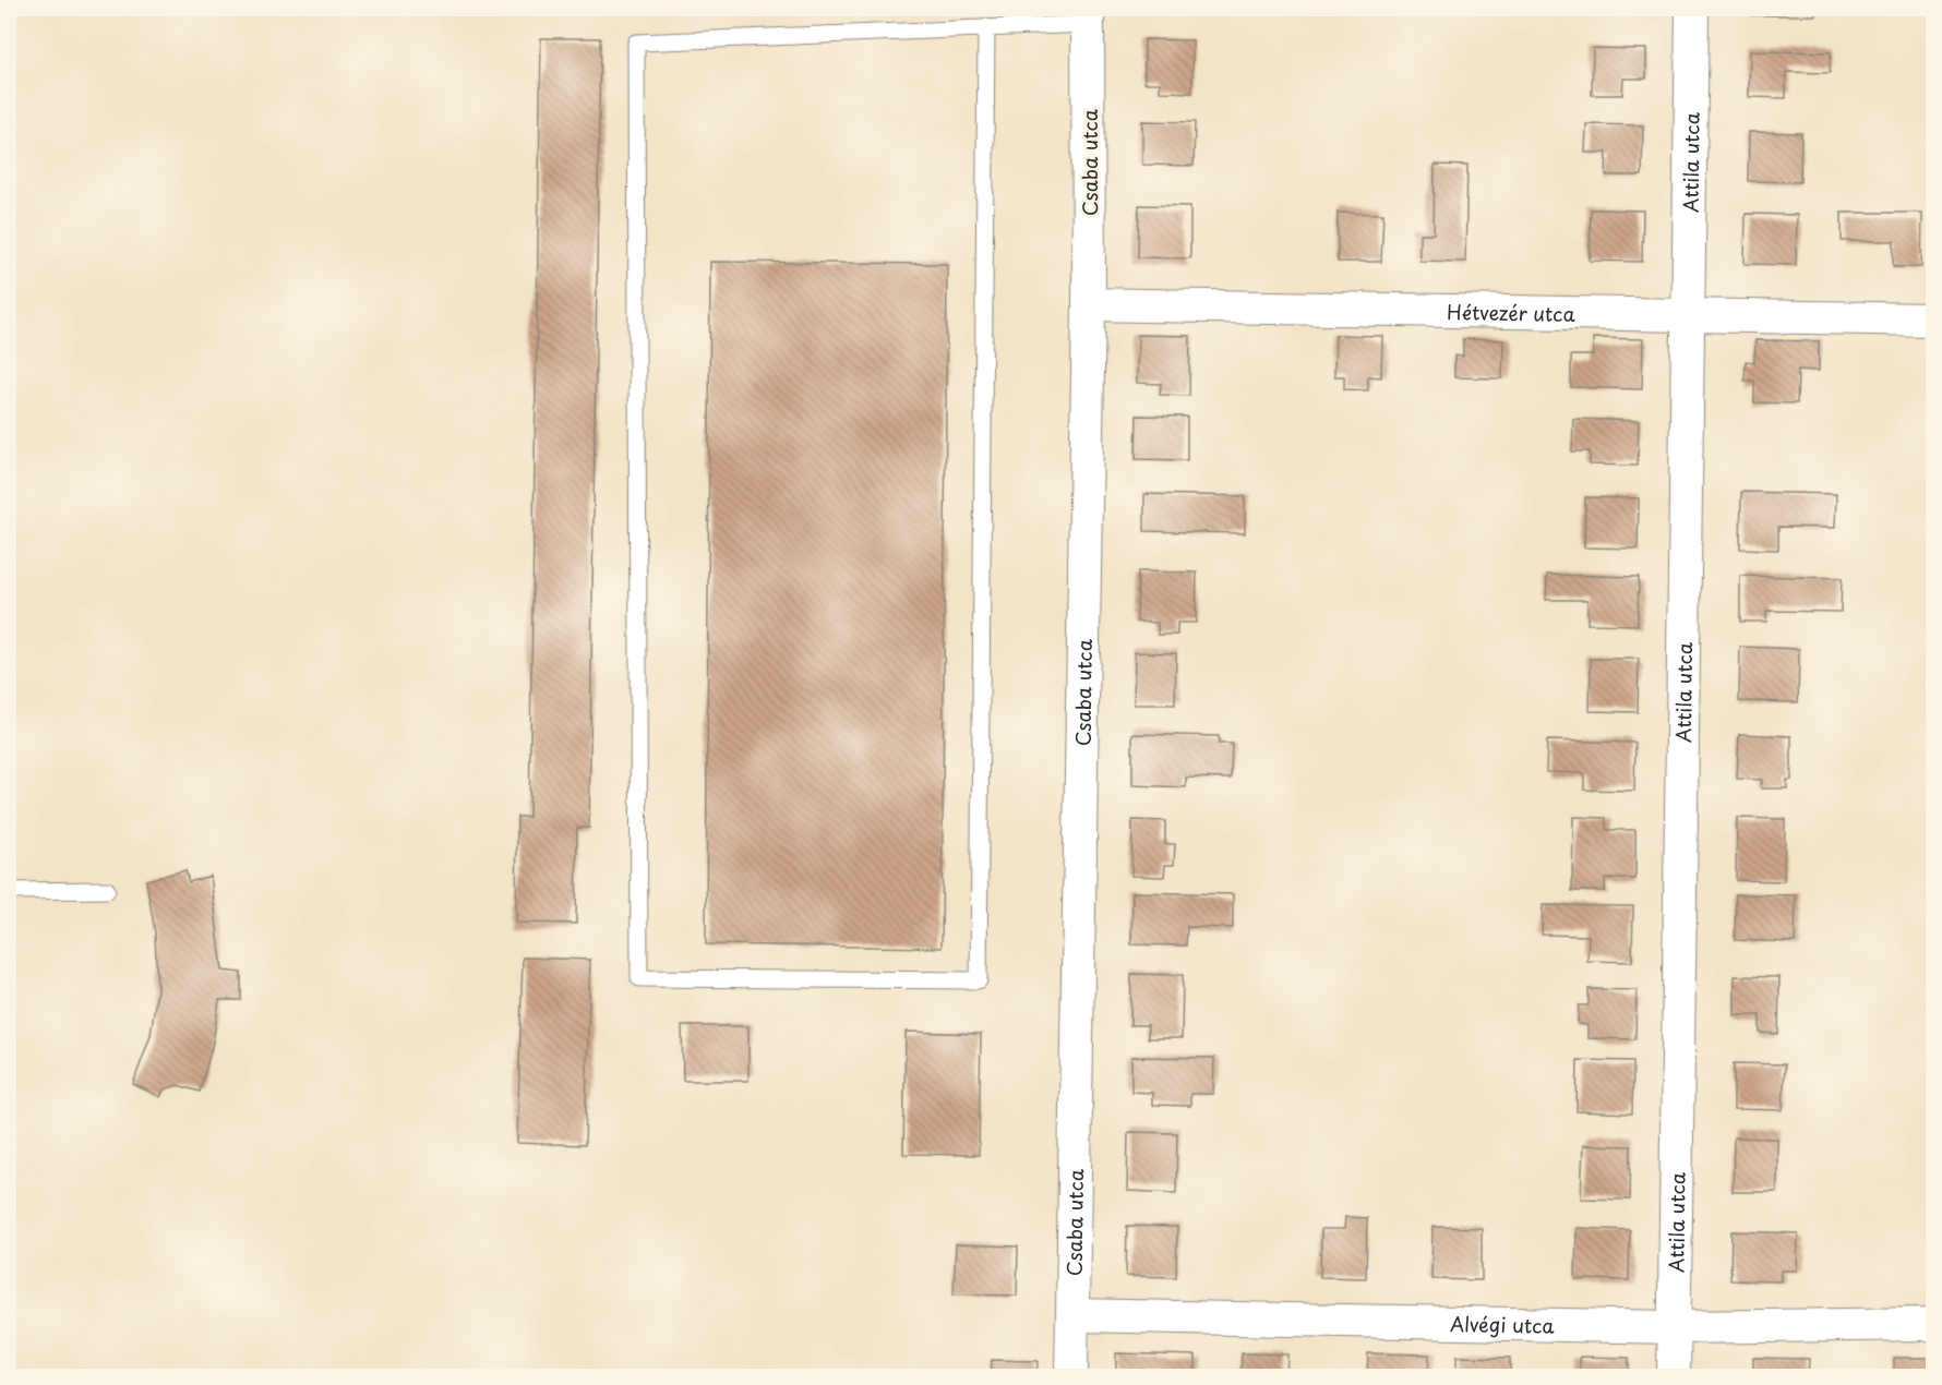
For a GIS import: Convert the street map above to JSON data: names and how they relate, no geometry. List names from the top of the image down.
{
  "streets": {
    "street": [
      "Csaba utca",
      "Attila utca",
      "Hétvezér utca",
      "Alvégi utca"
    ]
  },
  "crossings": [
    ["Csaba utca", "Hétvezér utca"],
    ["Csaba utca", "Alvégi utca"],
    ["Attila utca", "Hétvezér utca"],
    ["Attila utca", "Alvégi utca"]
  ]
}
